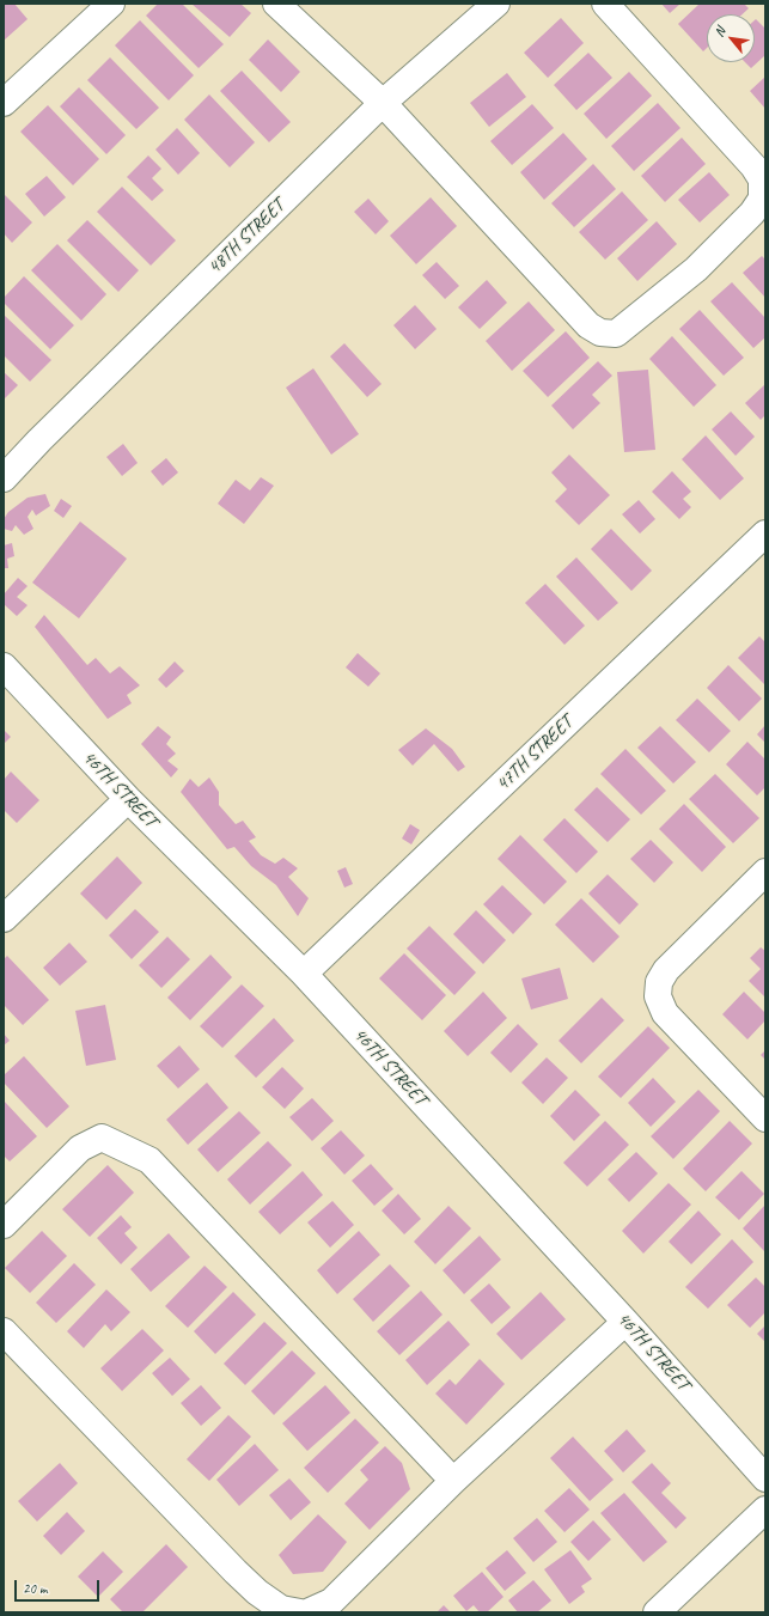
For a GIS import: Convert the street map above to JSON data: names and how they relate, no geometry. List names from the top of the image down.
{
  "streets": {
    "street": ["48TH STREET", "47TH STREET", "46TH STREET"]
  },
  "crossings": [
    ["47TH STREET", "46TH STREET"]
  ],
  "scale_bar": "20 m",
  "north": "top left"
}
